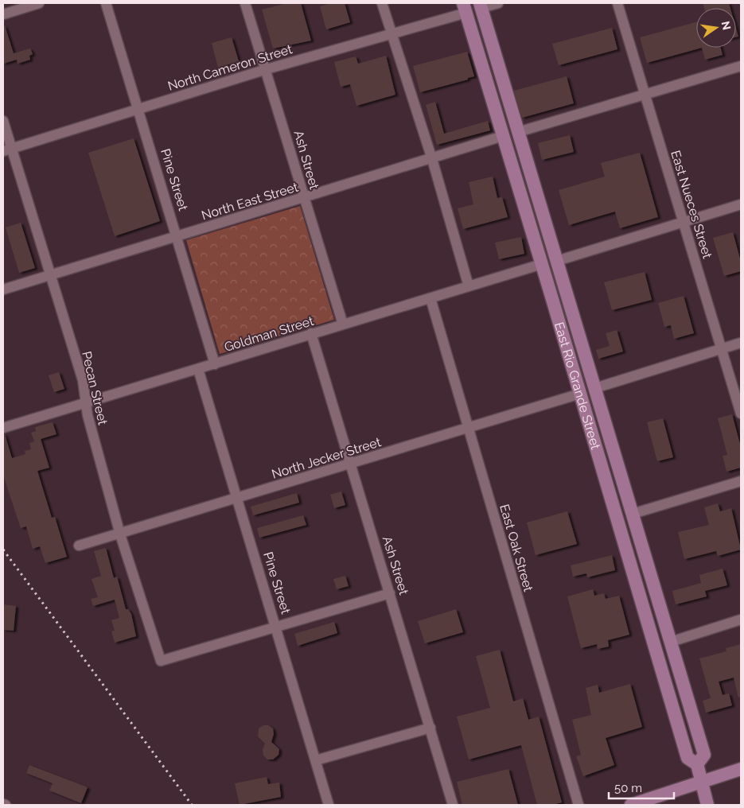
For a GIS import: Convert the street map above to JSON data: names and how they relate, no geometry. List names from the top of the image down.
{
  "streets": {
    "main road": ["East Rio Grande Street"],
    "street": [
      "North Cameron Street",
      "Ash Street",
      "Pine Street",
      "North East Street",
      "East Nueces Street",
      "Goldman Street",
      "Pecan Street",
      "North Jecker Street",
      "East Oak Street"
    ]
  },
  "crossings": [
    ["North Cameron Street", "Ash Street"],
    ["North Cameron Street", "Pine Street"],
    ["North Cameron Street", "East Rio Grande Street"],
    ["North Cameron Street", "Pecan Street"],
    ["Ash Street", "North East Street"],
    ["Ash Street", "Goldman Street"],
    ["Ash Street", "North Jecker Street"],
    ["Pine Street", "North East Street"],
    ["Pine Street", "Goldman Street"],
    ["Pine Street", "Pecan Street"],
    ["Pine Street", "North Jecker Street"],
    ["North East Street", "East Rio Grande Street"],
    ["North East Street", "Pecan Street"],
    ["Goldman Street", "East Rio Grande Street"],
    ["Goldman Street", "Pecan Street"],
    ["Goldman Street", "East Oak Street"],
    ["East Rio Grande Street", "North Jecker Street"],
    ["Pecan Street", "North Jecker Street"],
    ["North Jecker Street", "East Oak Street"]
  ],
  "scale_bar": "50 m",
  "north": "right"
}
